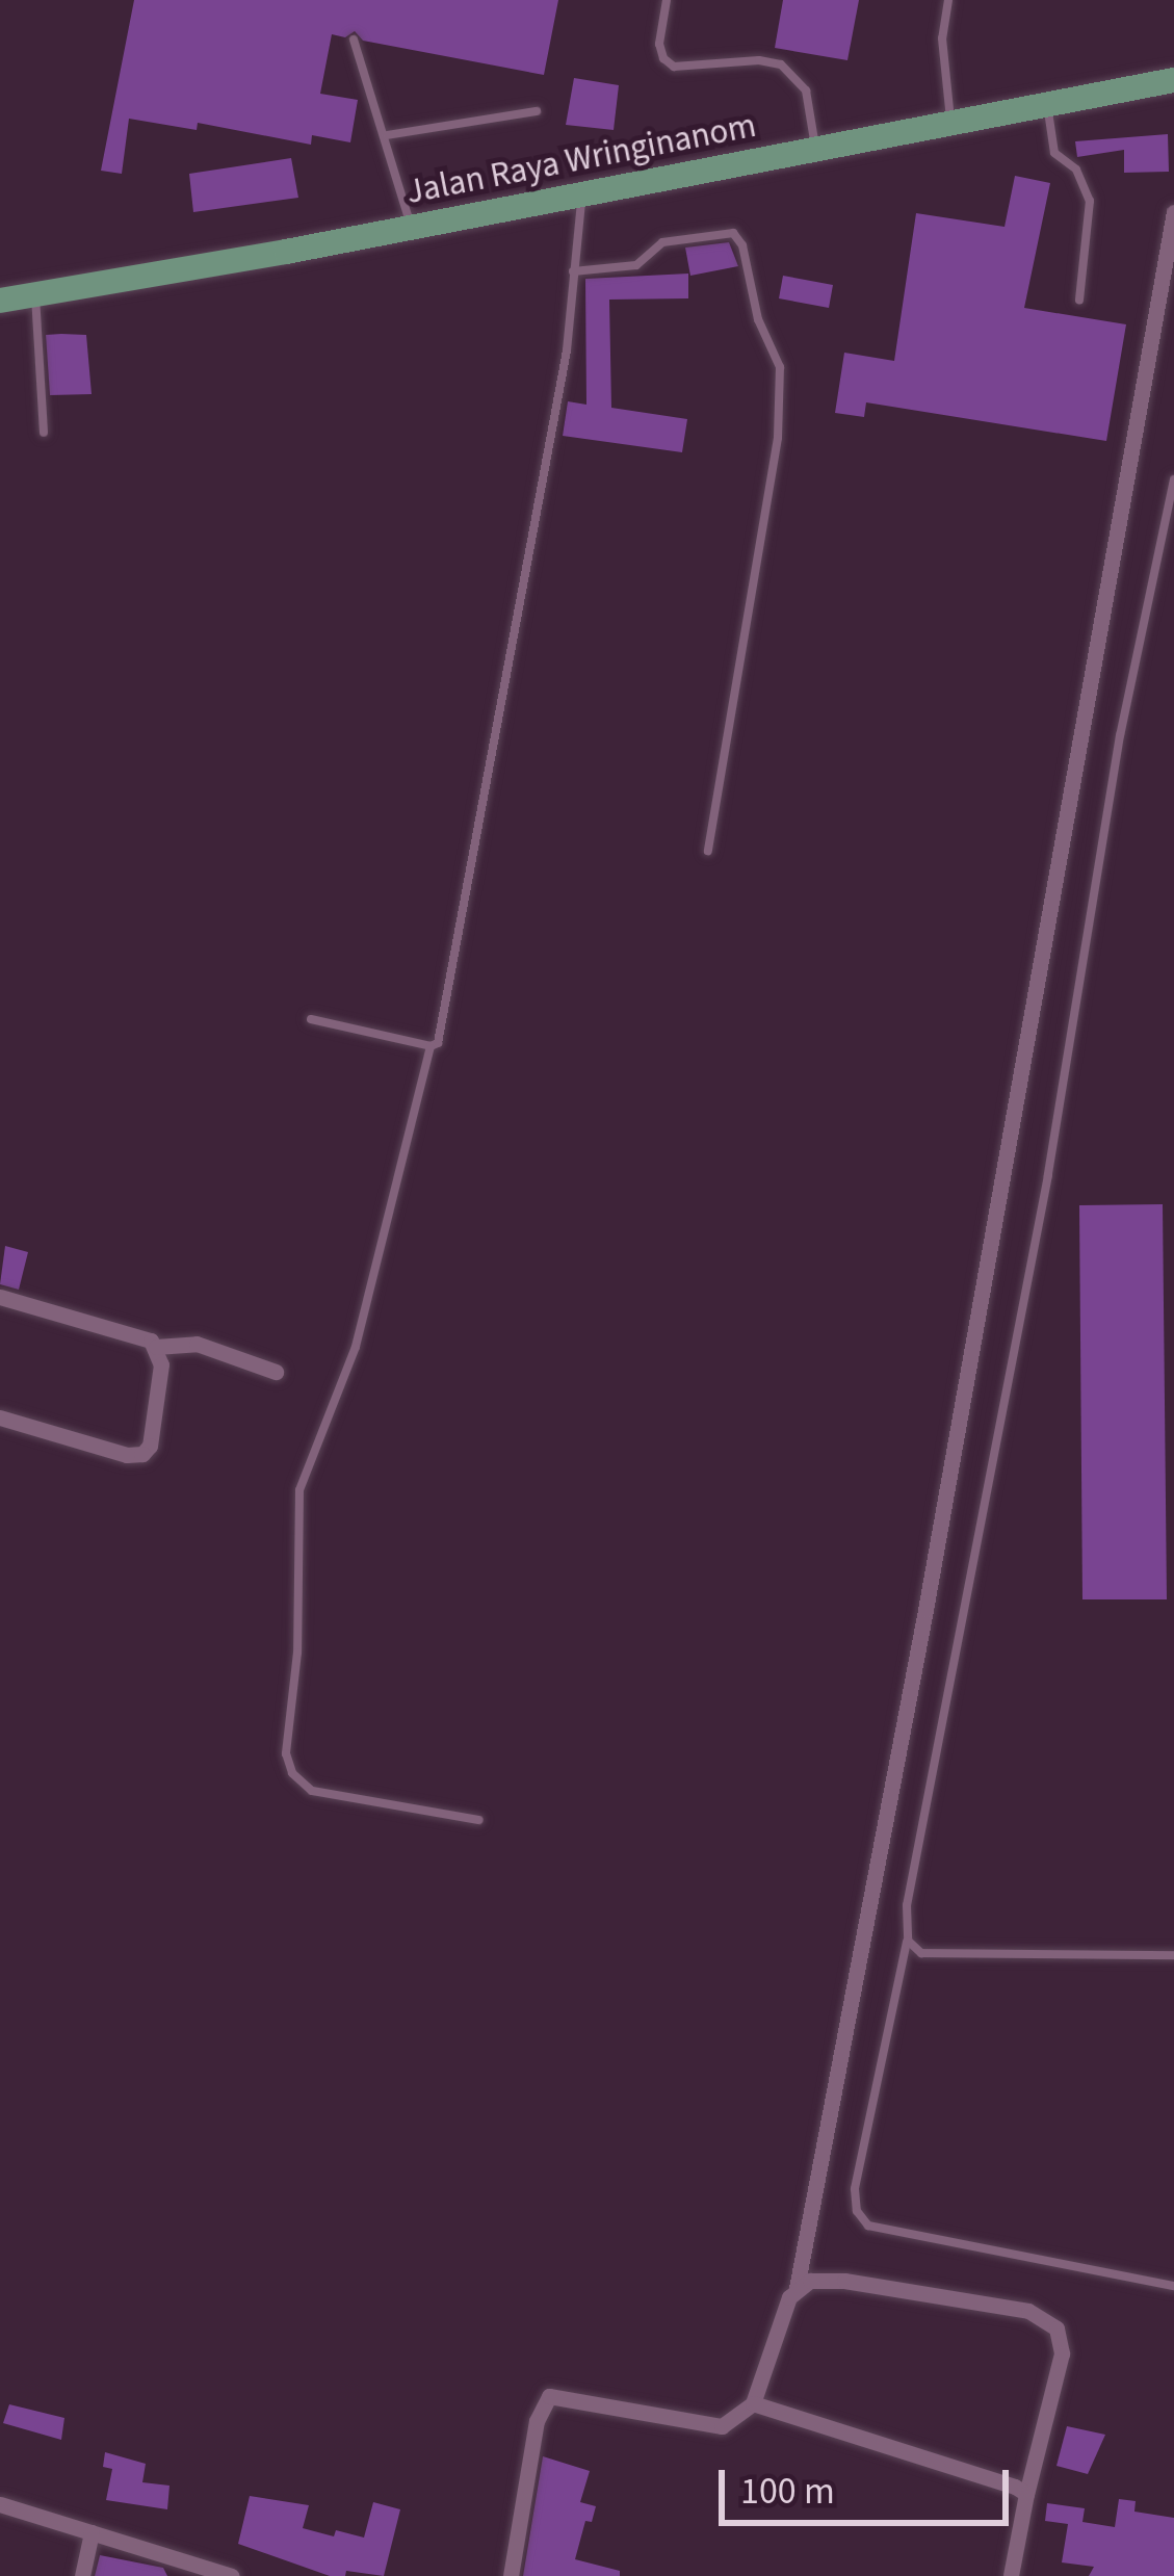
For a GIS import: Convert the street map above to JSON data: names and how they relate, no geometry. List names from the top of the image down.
{
  "streets": {
    "main road": ["Jalan Raya Wringinanom"]
  },
  "scale_bar": "100 m"
}
